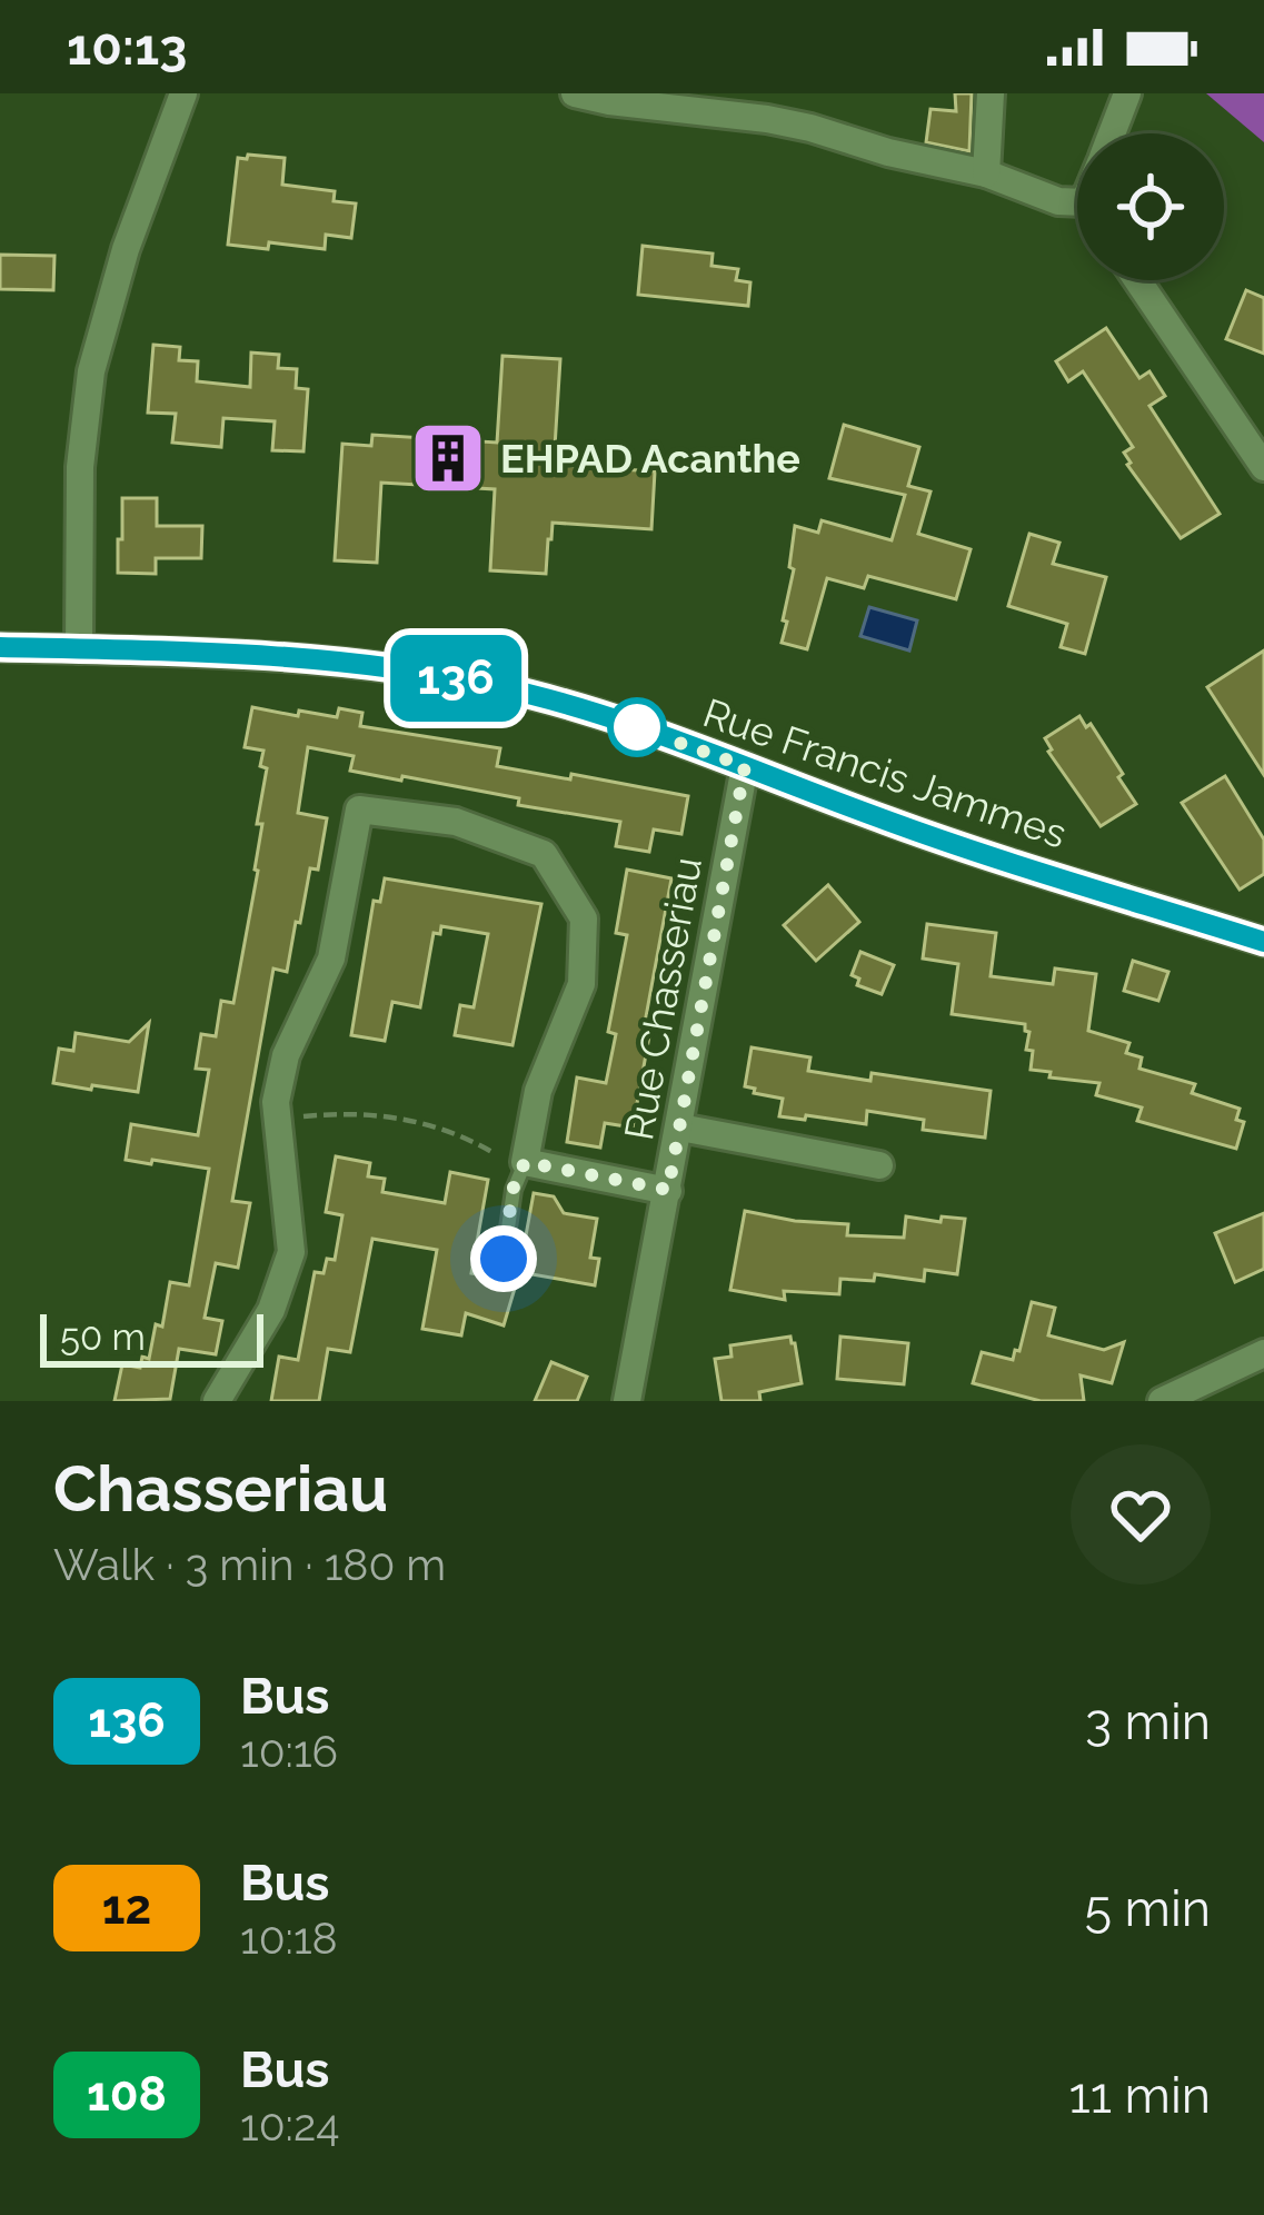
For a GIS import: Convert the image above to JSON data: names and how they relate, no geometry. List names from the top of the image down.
{
  "streets": {
    "street": ["Rue Francis Jammes", "Rue Chasseriau"]
  },
  "crossings": [
    ["Rue Francis Jammes", "Rue Chasseriau"]
  ],
  "places": {
    "building": ["EHPAD Acanthe"]
  },
  "lines": ["bus line 136"],
  "scale_bar": "50 m",
  "page": {
    "status": "10:13",
    "on_map": "136",
    "scale": "50 m",
    "heading": ["Chasseriau", "Walk · 3 min · 180 m"],
    "list": [
      {
        "mark": "136",
        "name": "Bus",
        "note": "10:16",
        "value": "3 min"
      },
      {
        "mark": "12",
        "name": "Bus",
        "note": "10:18",
        "value": "5 min"
      },
      {
        "mark": "108",
        "name": "Bus",
        "note": "10:24",
        "value": "11 min"
      }
    ]
  }
}
